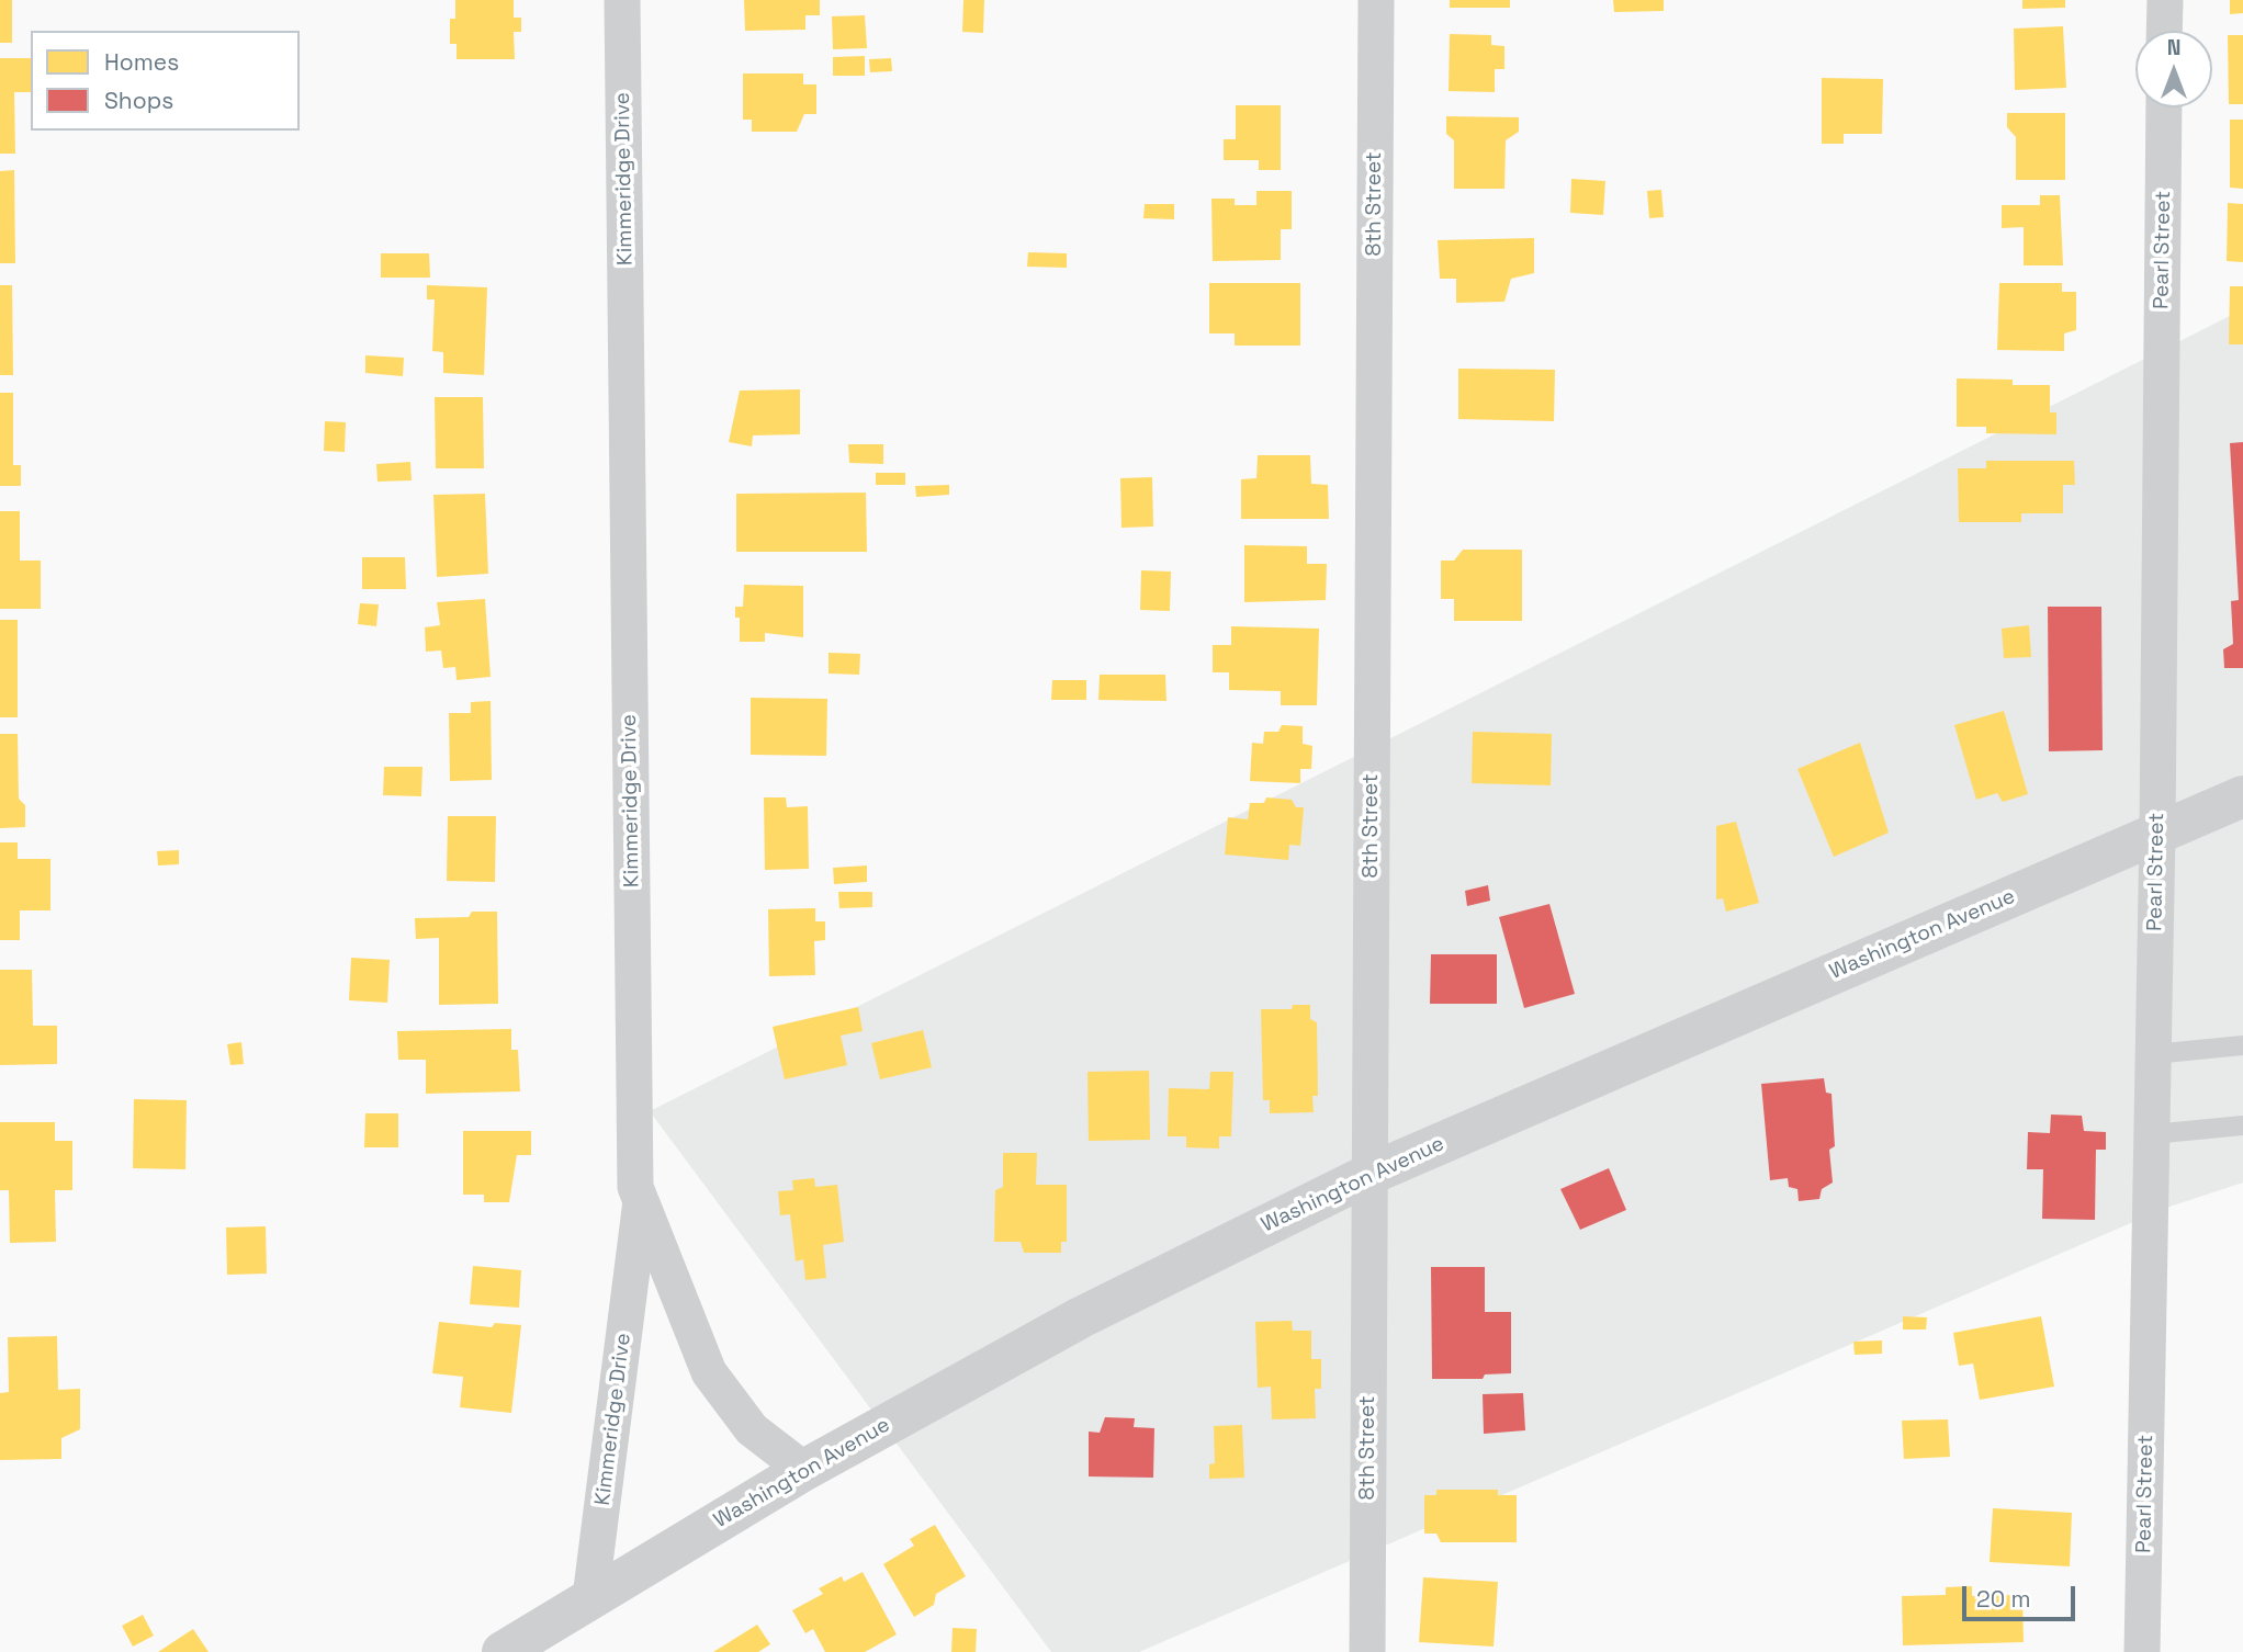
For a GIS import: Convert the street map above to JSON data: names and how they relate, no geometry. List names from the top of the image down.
{
  "streets": {
    "street": [
      "Kimmeridge Drive",
      "8th Street",
      "Pearl Street",
      "Washington Avenue"
    ]
  },
  "crossings": [
    ["Kimmeridge Drive", "Washington Avenue"],
    ["8th Street", "Washington Avenue"],
    ["Pearl Street", "Washington Avenue"]
  ],
  "legend": ["Homes", "Shops"],
  "scale_bar": "20 m",
  "north": "top"
}
